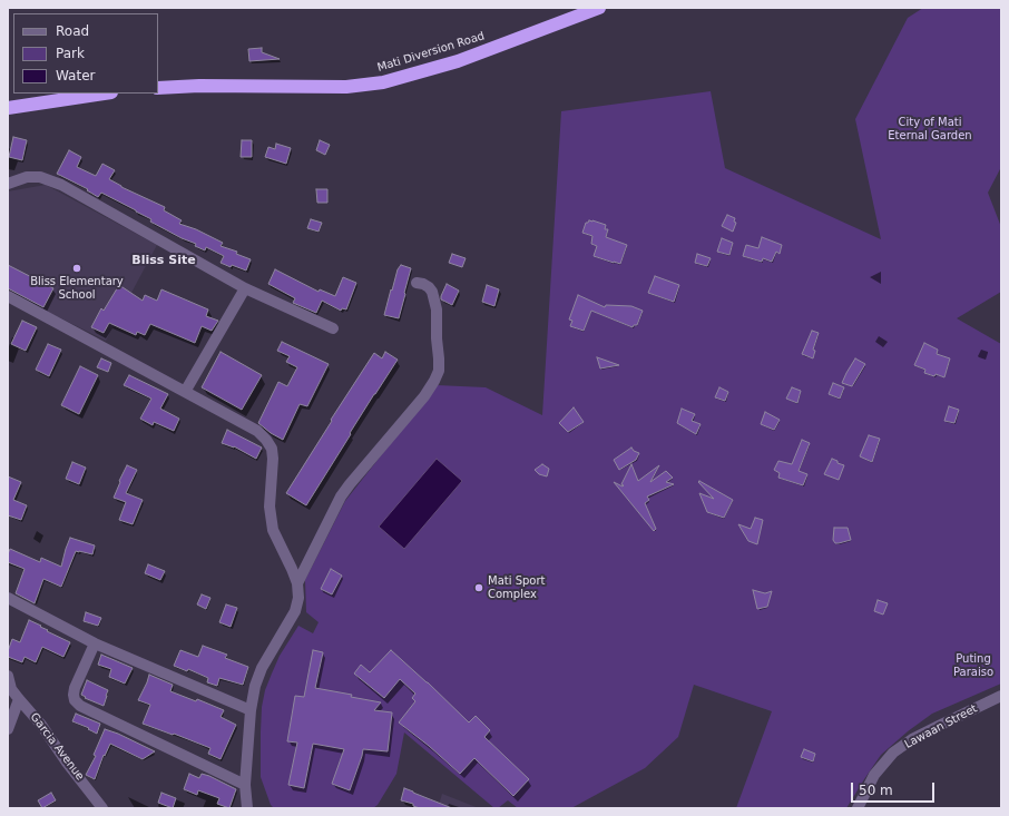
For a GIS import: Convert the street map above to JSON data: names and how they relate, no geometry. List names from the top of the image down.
{
  "streets": {
    "highway": ["Mati Diversion Road"],
    "street": ["Lawaan Street", "Garcia Avenue"]
  },
  "districts": ["Bliss Site"],
  "parks": ["City of Mati Eternal Garden", "Puting Paraiso"],
  "places": ["Bliss Elementary School", "Mati Sport Complex"],
  "legend": ["Road", "Park", "Water"],
  "scale_bar": "50 m"
}
